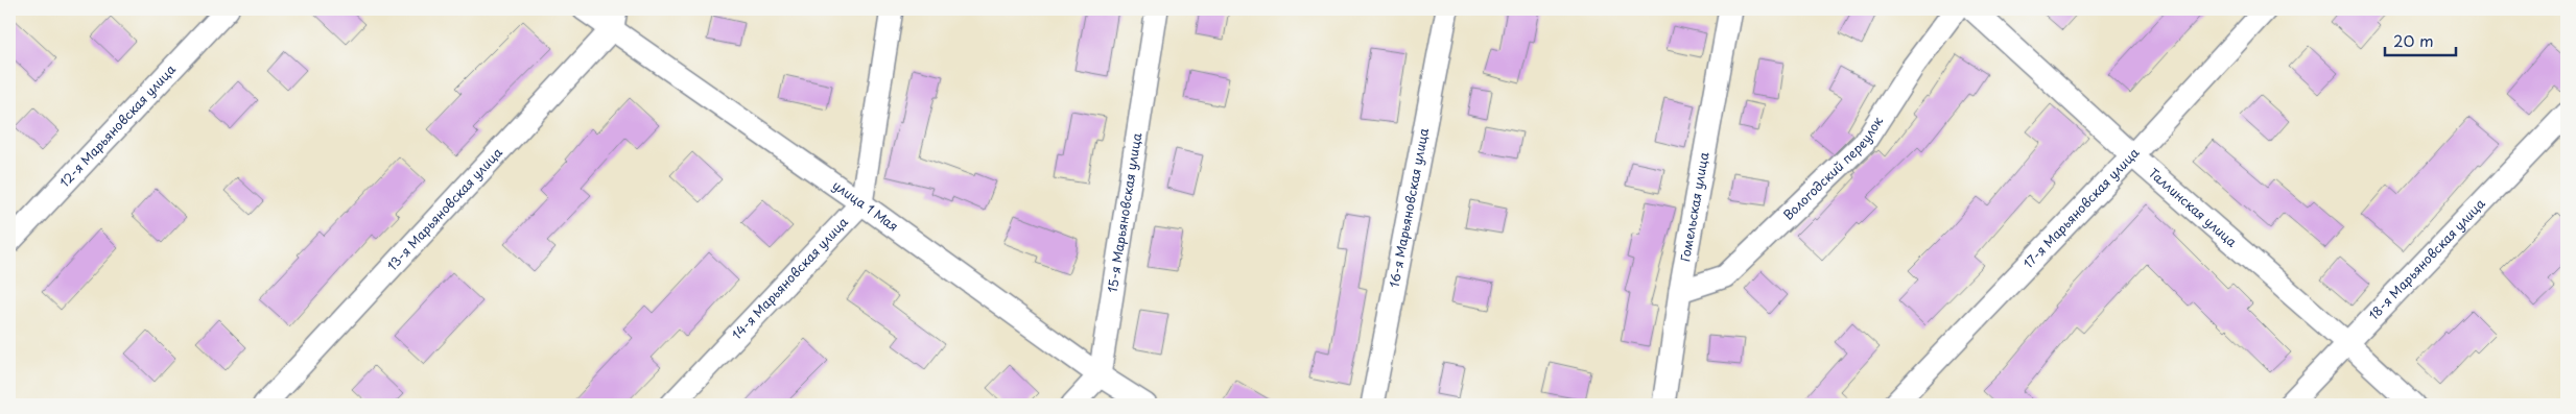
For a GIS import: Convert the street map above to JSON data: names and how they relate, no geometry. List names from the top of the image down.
{
  "streets": {
    "street": [
      "12-я Марьяновская улица",
      "Вологодский переулок",
      "улица 1 Мая",
      "16-я Марьяновская улица",
      "Гомельская улица",
      "Таллинская улица",
      "17-я Марьяновская улица",
      "13-я Марьяновская улица",
      "15-я Марьяновская улица",
      "18-я Марьяновская улица",
      "14-я Марьяновская улица"
    ]
  },
  "crossings": [
    ["Вологодский переулок", "Гомельская улица"],
    ["улица 1 Мая", "13-я Марьяновская улица"],
    ["улица 1 Мая", "15-я Марьяновская улица"],
    ["улица 1 Мая", "14-я Марьяновская улица"],
    ["Таллинская улица", "17-я Марьяновская улица"],
    ["Таллинская улица", "18-я Марьяновская улица"]
  ],
  "scale_bar": "20 m"
}
